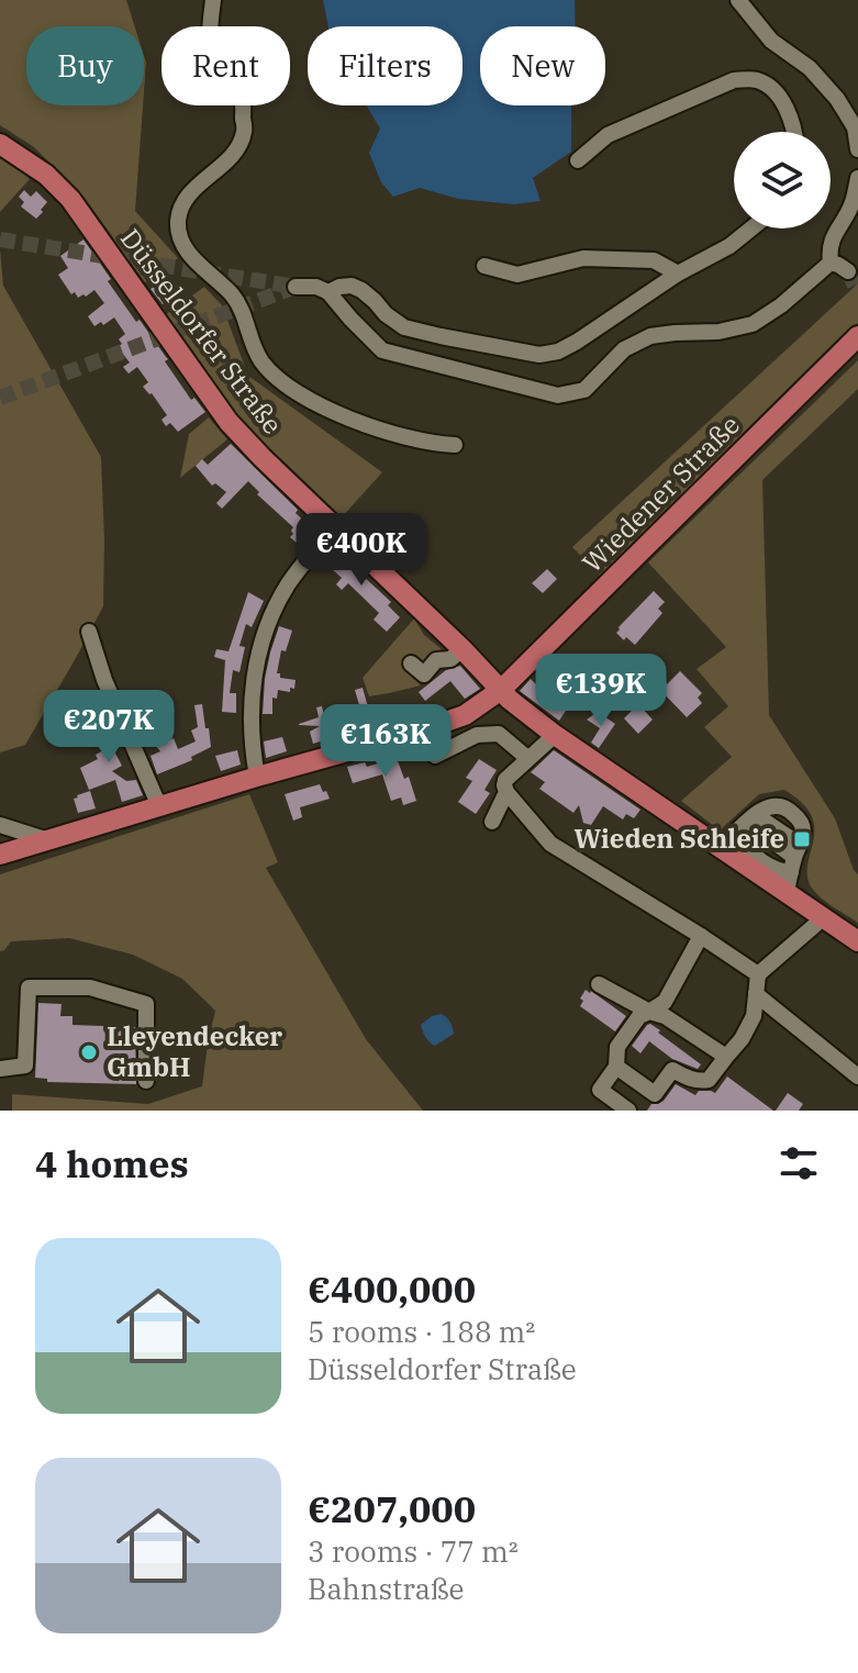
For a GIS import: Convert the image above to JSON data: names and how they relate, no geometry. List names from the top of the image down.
{
  "streets": {
    "main road": ["Düsseldorfer Straße", "Wiedener Straße"]
  },
  "crossings": [
    ["Düsseldorfer Straße", "Wiedener Straße"]
  ],
  "places": {
    "transit": ["Wieden Schleife"],
    "other": ["Lleyendecker GmbH"]
  },
  "page": {
    "chip": [
      "Buy",
      "Rent",
      "Filters",
      "New"
    ],
    "price": [
      "€400K",
      "€139K",
      "€207K",
      "€163K"
    ],
    "heading": "4 homes",
    "list": [
      {
        "name": "€400,000",
        "note": "5 rooms · 188 m² · Düsseldorfer Straße"
      },
      {
        "name": "€207,000",
        "note": "3 rooms · 77 m² · Bahnstraße"
      }
    ]
  }
}
